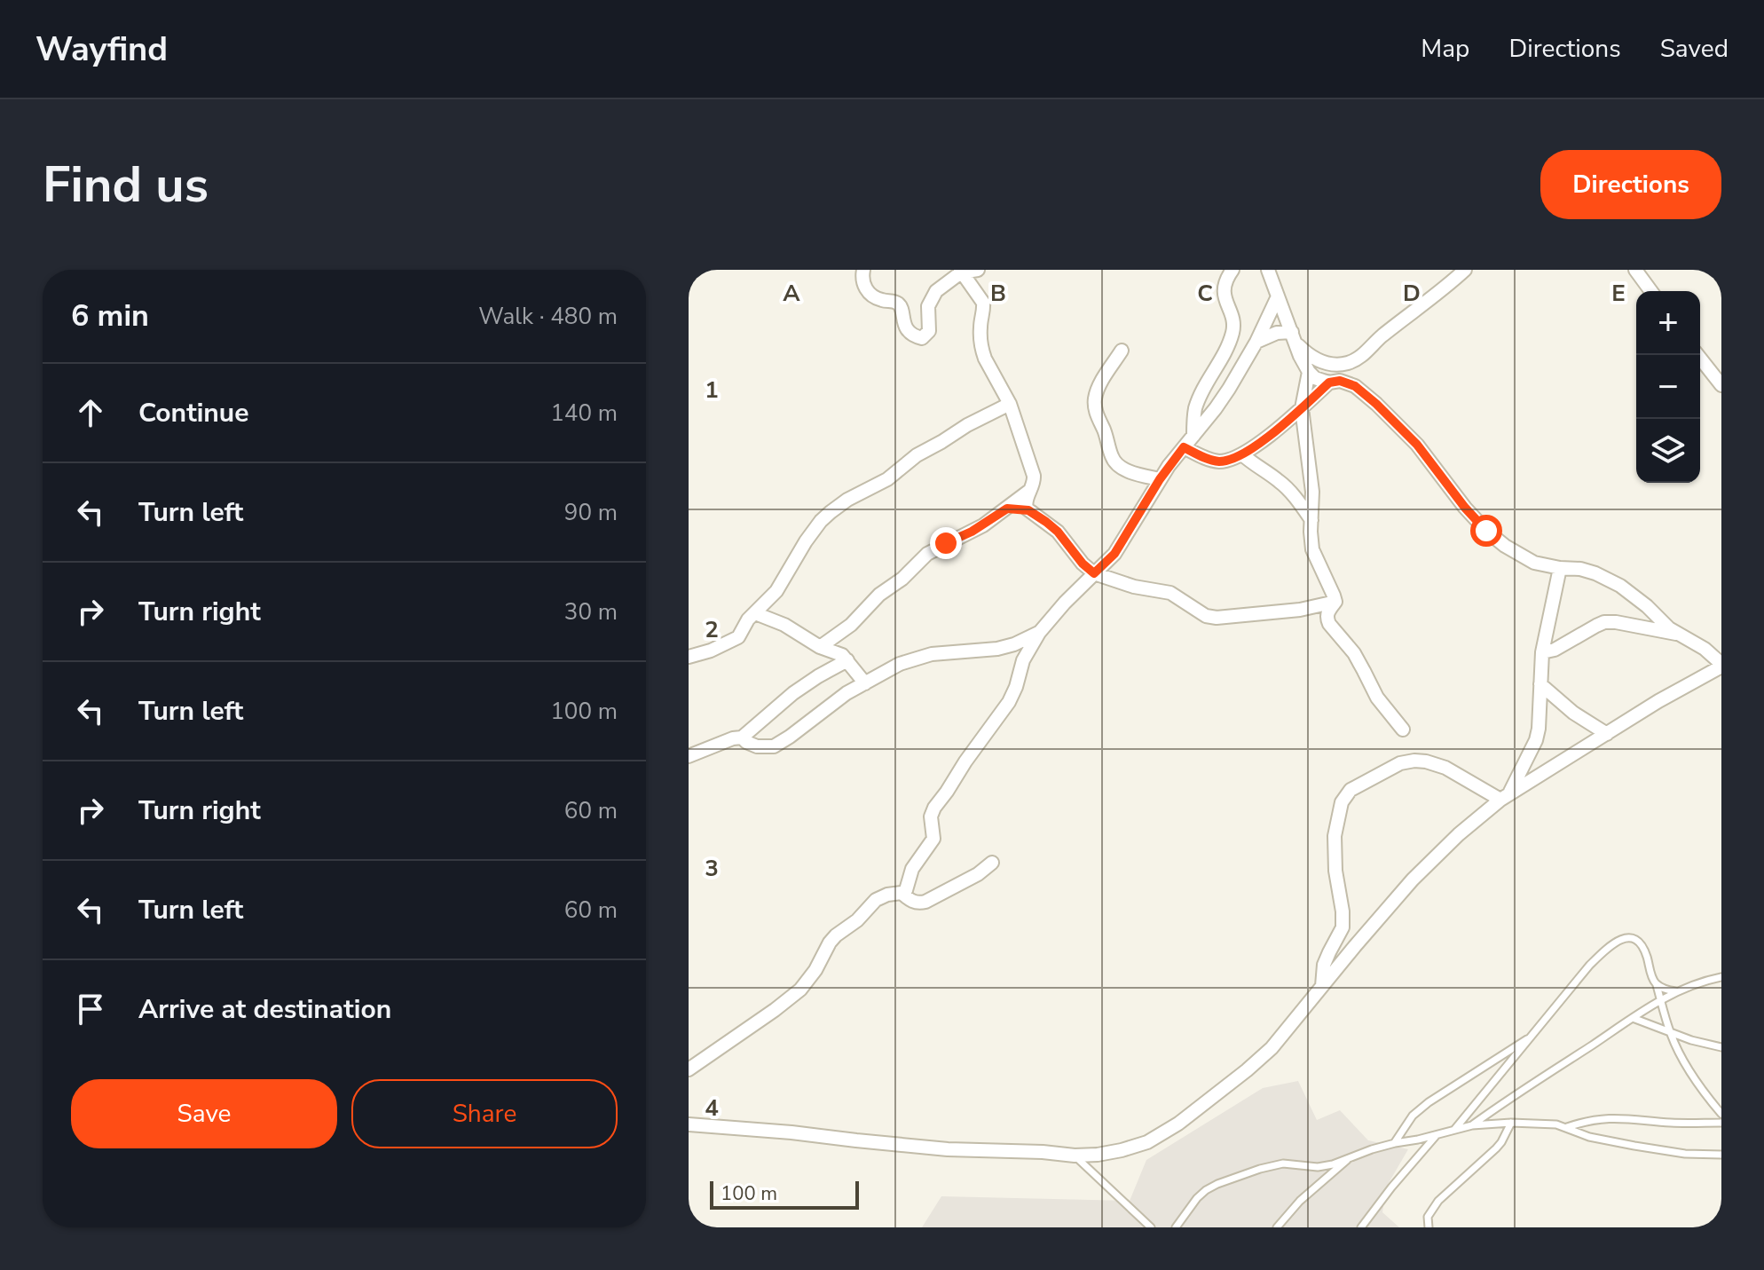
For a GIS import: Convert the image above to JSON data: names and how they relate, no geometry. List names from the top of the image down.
{
  "scale_bar": "100 m",
  "page": {
    "header": "Wayfind",
    "nav": ["Map", "Directions", "Saved"],
    "buttons": [
      "Directions",
      ["Save", "Share"]
    ],
    "title": "Find us",
    "heading": ["6 min", "Walk · 480 m"],
    "map_buttons": ["+", "−"],
    "list": [
      ["Continue", "140 m"],
      ["Turn left", "90 m"],
      ["Turn right", "30 m"],
      ["Turn left", "100 m"],
      ["Turn right", "60 m"],
      ["Turn left", "60 m"],
      "Arrive at destination"
    ],
    "scale": "100 m"
  },
  "grid": {
    "columns": [
      "A",
      "B",
      "C",
      "D",
      "E"
    ],
    "rows": [
      "1",
      "2",
      "3",
      "4"
    ]
  }
}
